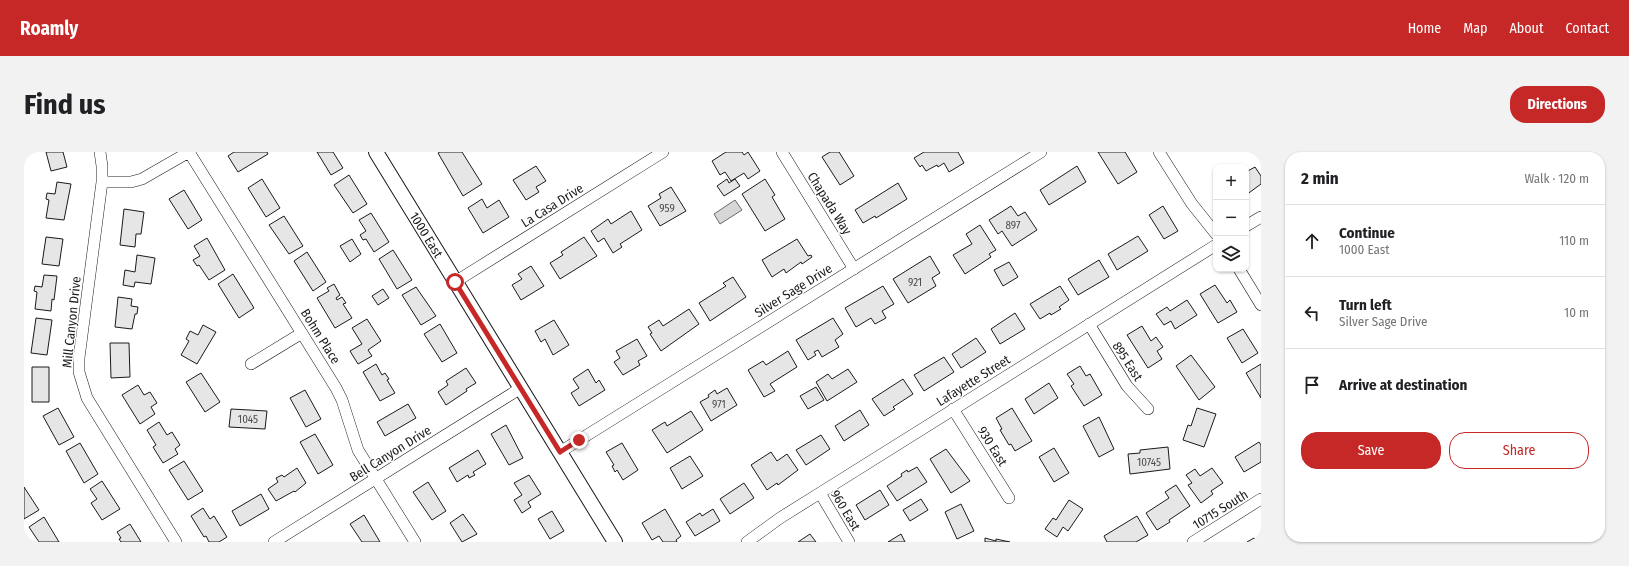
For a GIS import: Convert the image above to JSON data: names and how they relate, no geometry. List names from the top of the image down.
{
  "streets": {
    "street": [
      "Chapada Way",
      "La Casa Drive",
      "1000 East",
      "Silver Sage Drive",
      "Mill Canyon Drive",
      "Bohm Place",
      "895 East",
      "Lafayette Street",
      "930 East",
      "Bell Canyon Drive",
      "10715 South",
      "960 East"
    ]
  },
  "crossings": [
    ["Chapada Way", "Silver Sage Drive"],
    ["La Casa Drive", "1000 East"],
    ["1000 East", "Silver Sage Drive"],
    ["1000 East", "Bell Canyon Drive"],
    ["Bohm Place", "Bell Canyon Drive"],
    ["895 East", "Lafayette Street"],
    ["Lafayette Street", "930 East"],
    ["Lafayette Street", "960 East"]
  ],
  "house_numbers": [
    "959",
    "897",
    "921",
    "971",
    "1045",
    "10745"
  ],
  "page": {
    "header": "Roamly",
    "nav": [
      "Home",
      "Map",
      "About",
      "Contact"
    ],
    "buttons": [
      "Directions",
      ["Save", "Share"]
    ],
    "title": "Find us",
    "heading": ["2 min", "Walk · 120 m"],
    "map_buttons": ["+", "−"],
    "list": [
      ["Continue", "1000 East", "110 m"],
      ["Turn left", "Silver Sage Drive", "10 m"],
      "Arrive at destination"
    ]
  }
}
